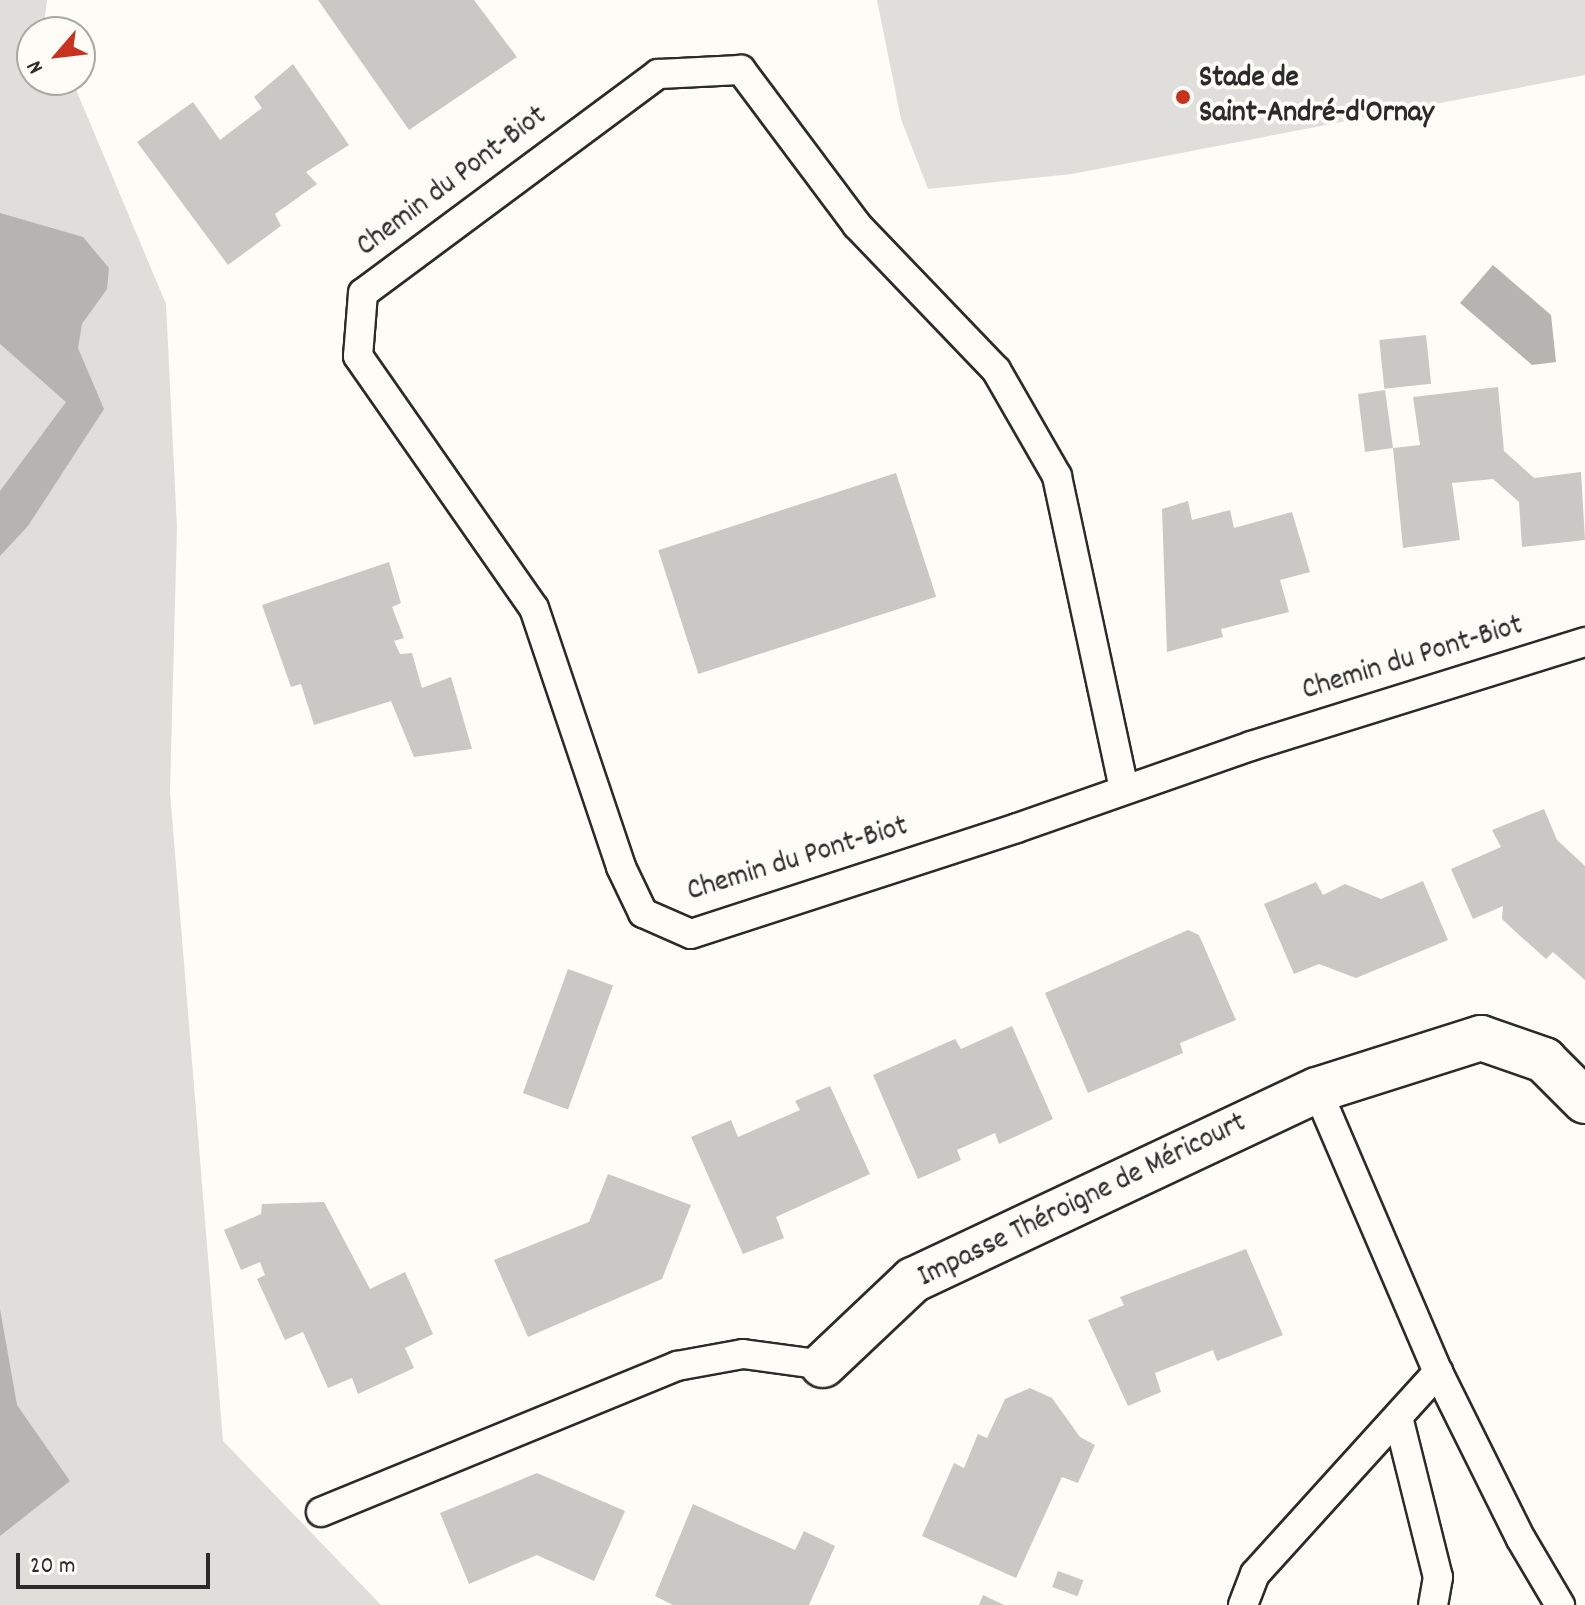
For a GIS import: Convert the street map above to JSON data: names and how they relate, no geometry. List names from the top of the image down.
{
  "streets": {
    "street": ["Impasse Théroigne de Méricourt"],
    "lane": ["Chemin du Pont-Biot"]
  },
  "places": ["Stade de Saint-André-d'Ornay"],
  "scale_bar": "20 m",
  "north": "bottom left"
}
